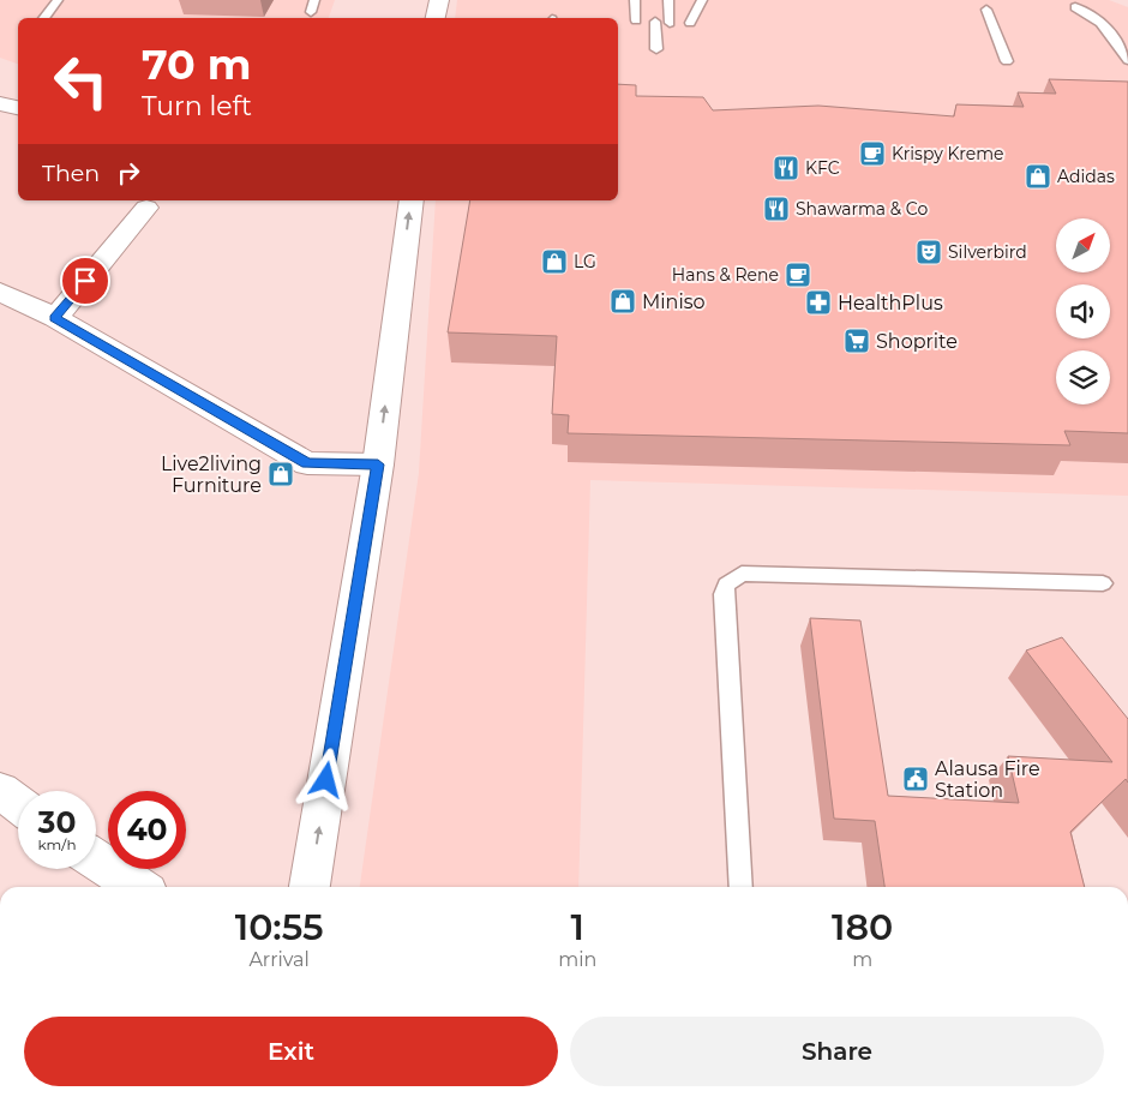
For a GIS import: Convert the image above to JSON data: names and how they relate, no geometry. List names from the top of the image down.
{
  "places": {
    "cafe": ["Krispy Kreme", "Hans & Rene"],
    "restaurant": ["KFC", "Shawarma & Co"],
    "shop": [
      "Adidas",
      "LG",
      "Miniso",
      "Live2living Furniture"
    ],
    "theatre": ["Silverbird"],
    "pharmacy": ["HealthPlus"],
    "supermarket": ["Shoprite"],
    "public building": ["Alausa Fire Station"]
  },
  "north": "top right",
  "page": {
    "turn": ["70 m", "Turn left"],
    "then": "Then",
    "speed": "30 km/h",
    "limit": "40",
    "eta": [
      "10:55",
      "Arrival",
      "1",
      "min",
      "180",
      "m"
    ],
    "buttons": ["Exit", "Share"]
  }
}
